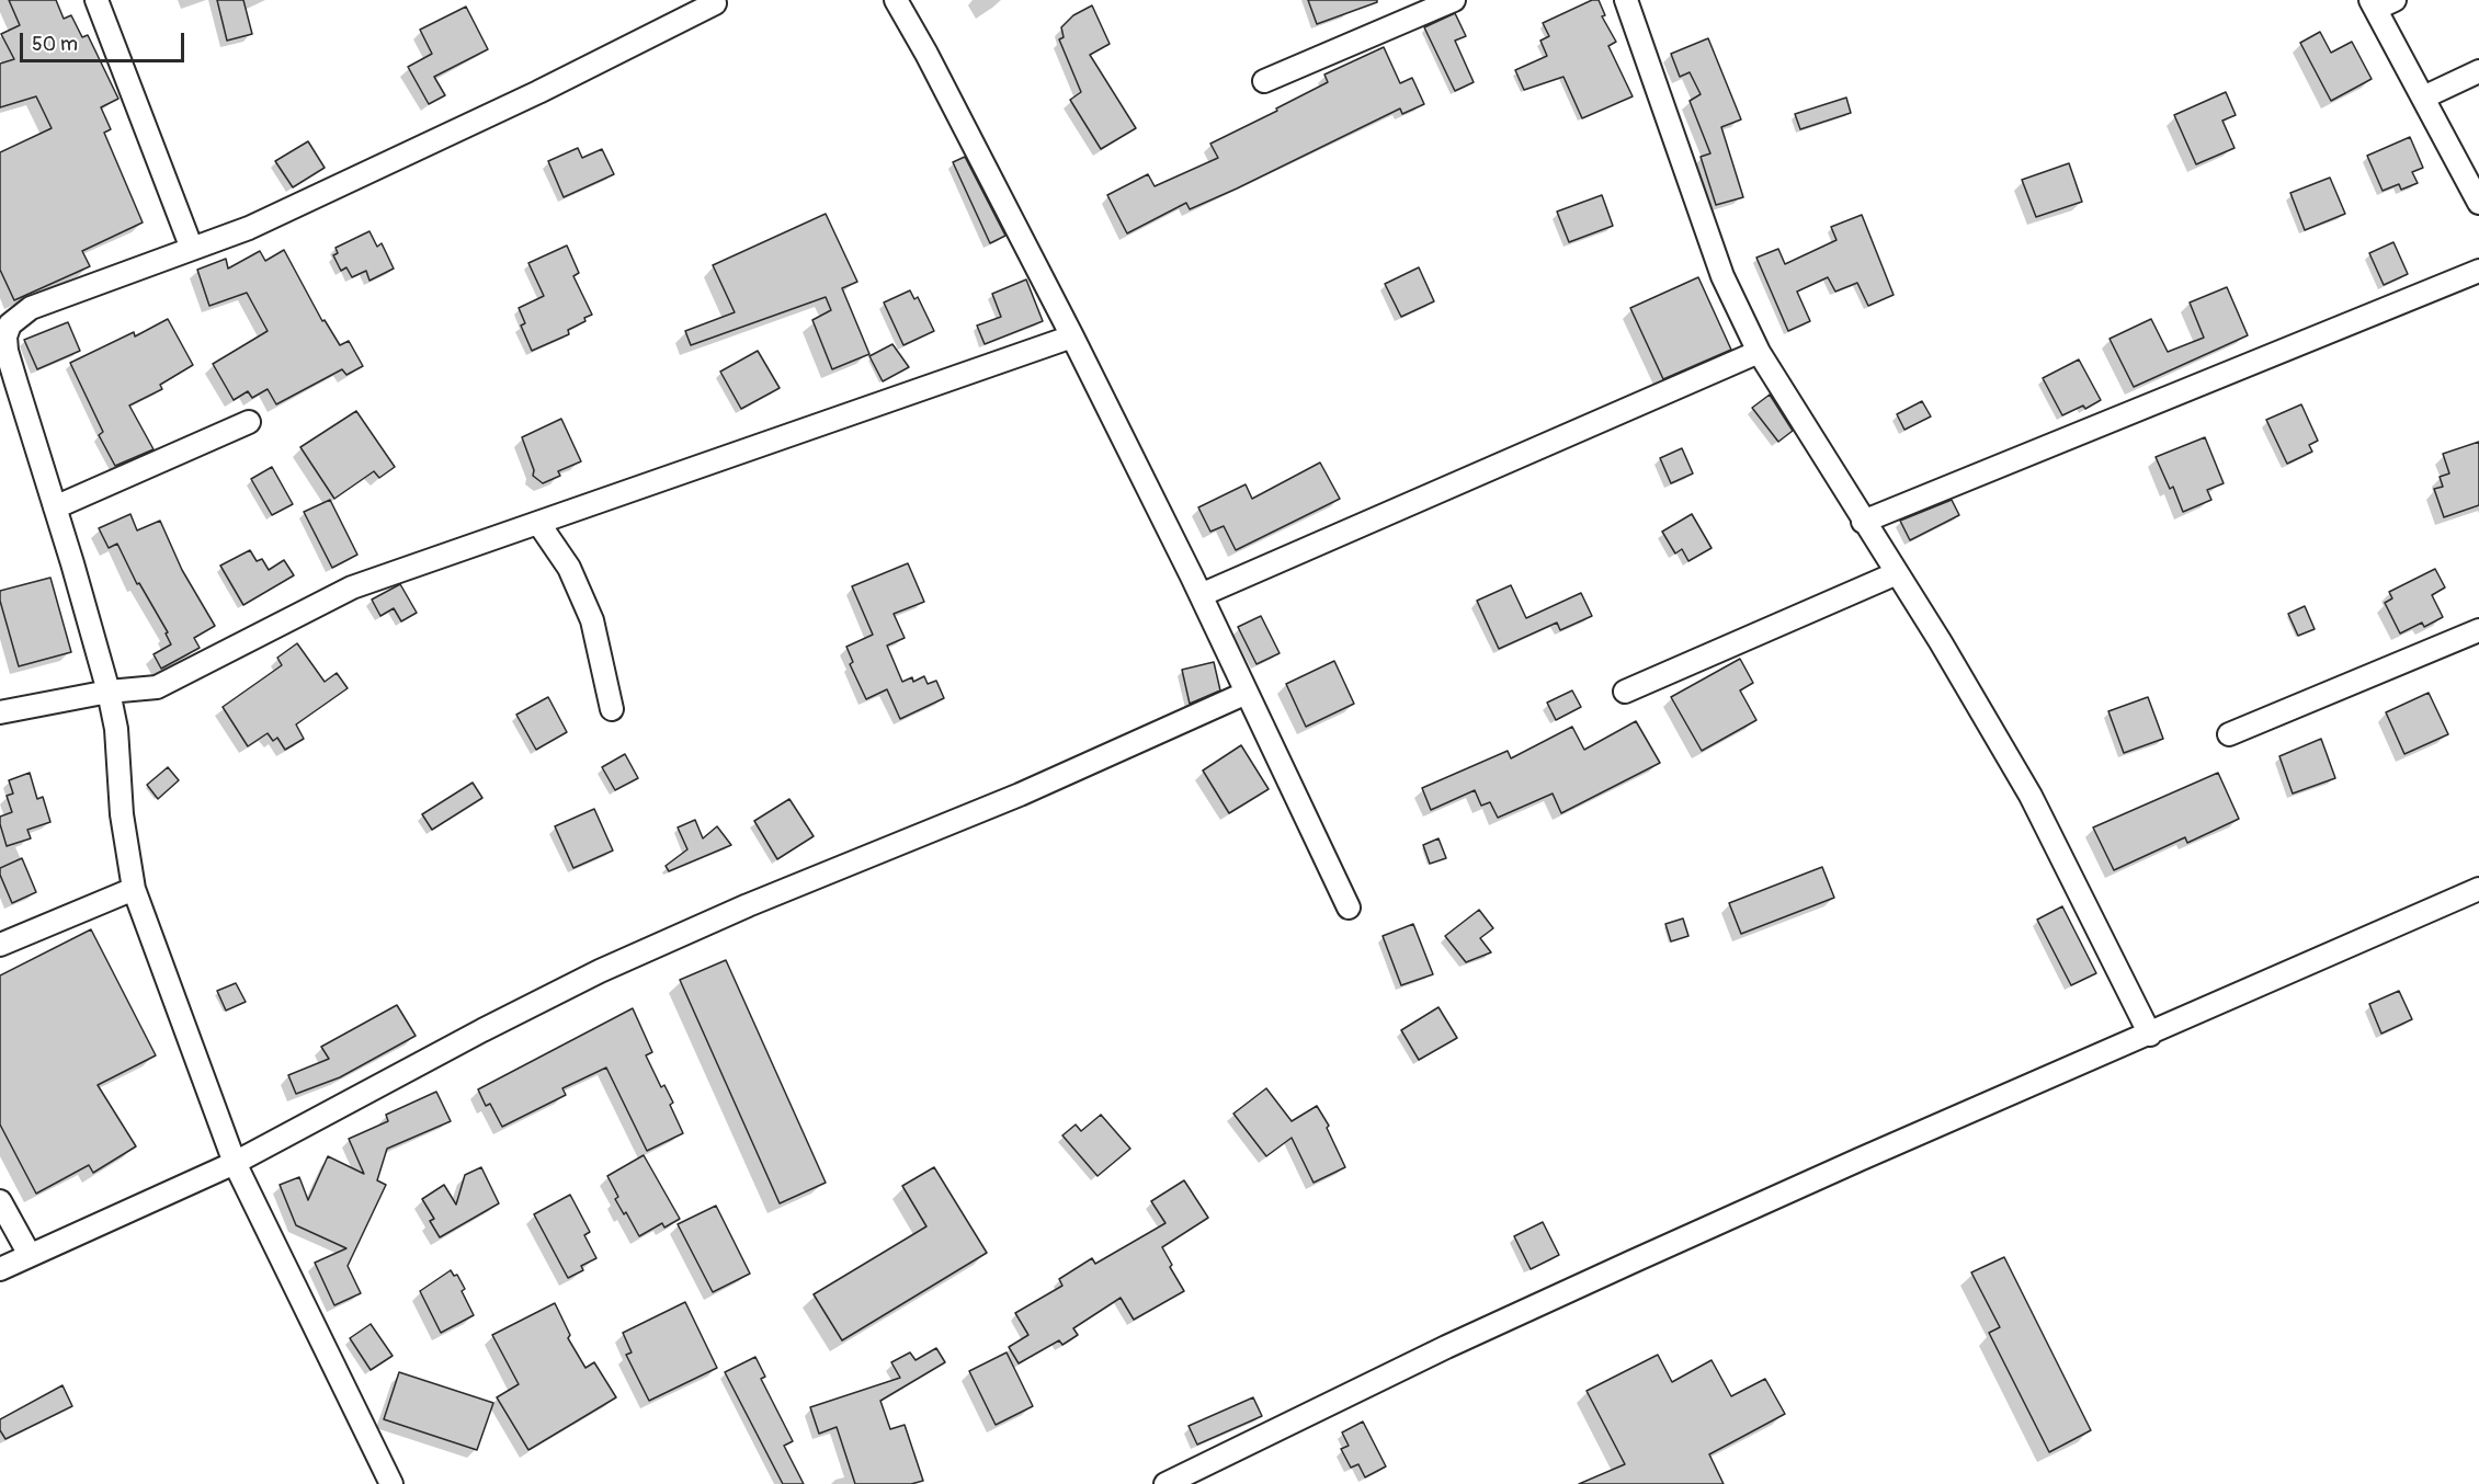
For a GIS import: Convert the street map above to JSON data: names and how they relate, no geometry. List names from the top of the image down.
{
  "scale_bar": "50 m"
}
